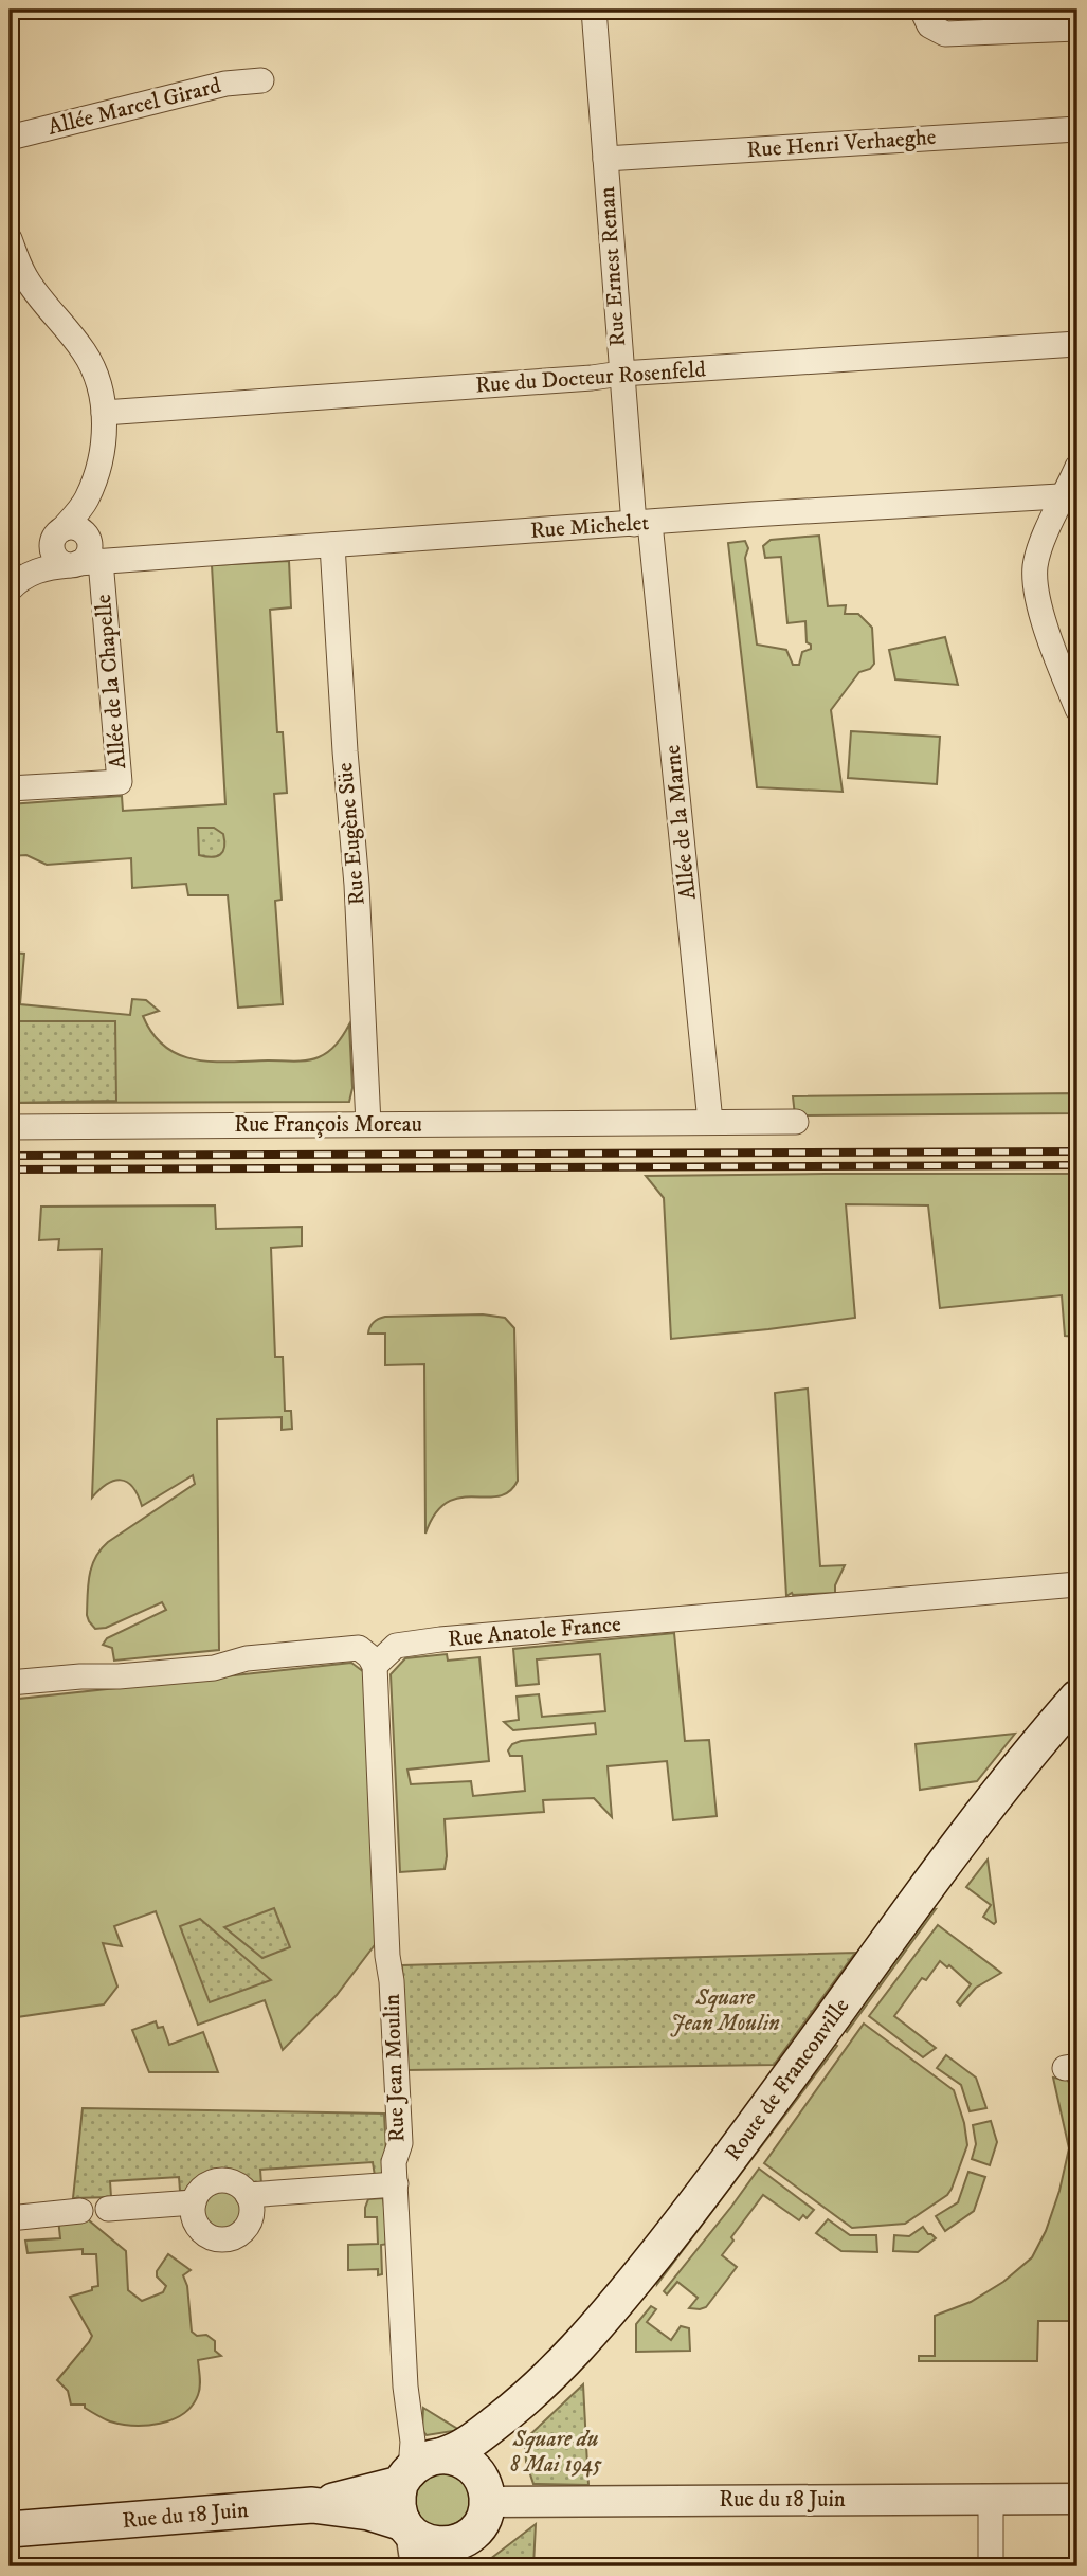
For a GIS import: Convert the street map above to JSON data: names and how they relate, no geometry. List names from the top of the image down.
{
  "streets": {
    "main road": ["Route de Franconville", "Rue du 18 Juin"],
    "street": [
      "Allée Marcel Girard",
      "Rue Henri Verhaeghe",
      "Rue Ernest Renan",
      "Rue du Docteur Rosenfeld",
      "Rue Michelet",
      "Allée de la Chapelle",
      "Allée de la Marne",
      "Rue Eugène Süe",
      "Rue François Moreau",
      "Rue Anatole France",
      "Rue Jean Moulin"
    ]
  },
  "crossings": [
    ["Rue Henri Verhaeghe", "Rue Ernest Renan"],
    ["Rue Ernest Renan", "Rue du Docteur Rosenfeld"],
    ["Rue Ernest Renan", "Rue Michelet"],
    ["Rue Ernest Renan", "Allée de la Marne"],
    ["Rue Michelet", "Allée de la Chapelle"],
    ["Rue Michelet", "Allée de la Marne"],
    ["Rue Michelet", "Rue Eugène Süe"],
    ["Allée de la Marne", "Rue François Moreau"],
    ["Rue Eugène Süe", "Rue François Moreau"],
    ["Rue Anatole France", "Rue Jean Moulin"],
    ["Rue Jean Moulin", "Route de Franconville"],
    ["Rue Jean Moulin", "Rue du 18 Juin"],
    ["Route de Franconville", "Rue du 18 Juin"]
  ],
  "parks": ["Square Jean Moulin", "Square du 8 Mai 1945"]
}
